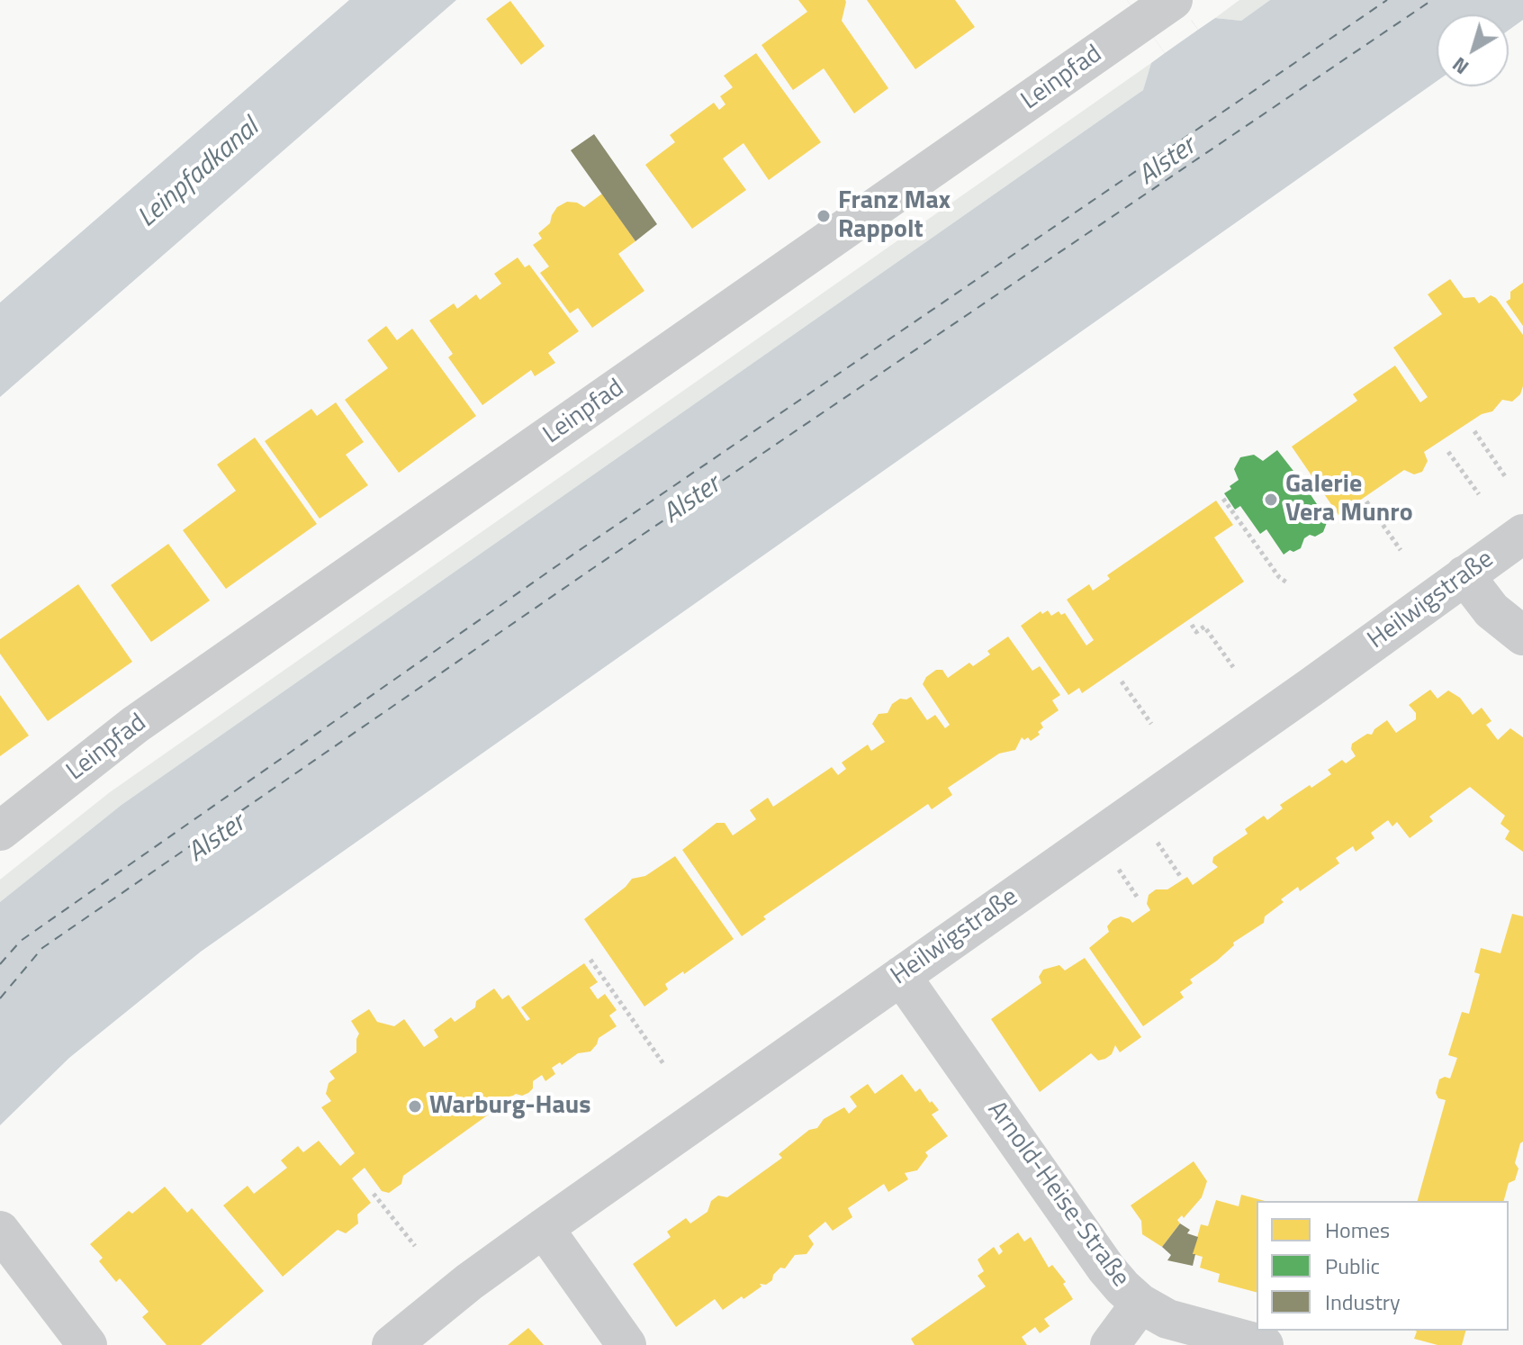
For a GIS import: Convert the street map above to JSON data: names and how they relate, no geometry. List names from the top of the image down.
{
  "streets": {
    "street": ["Leinpfad", "Heilwigstraße", "Arnold-Heise-Straße"]
  },
  "crossings": [
    ["Heilwigstraße", "Arnold-Heise-Straße"]
  ],
  "water": ["Alster", "Leinpfadkanal"],
  "places": ["Franz Max Rappolt", "Galerie Vera Munro", "Warburg-Haus"],
  "legend": ["Homes", "Public", "Industry"],
  "north": "bottom left"
}
